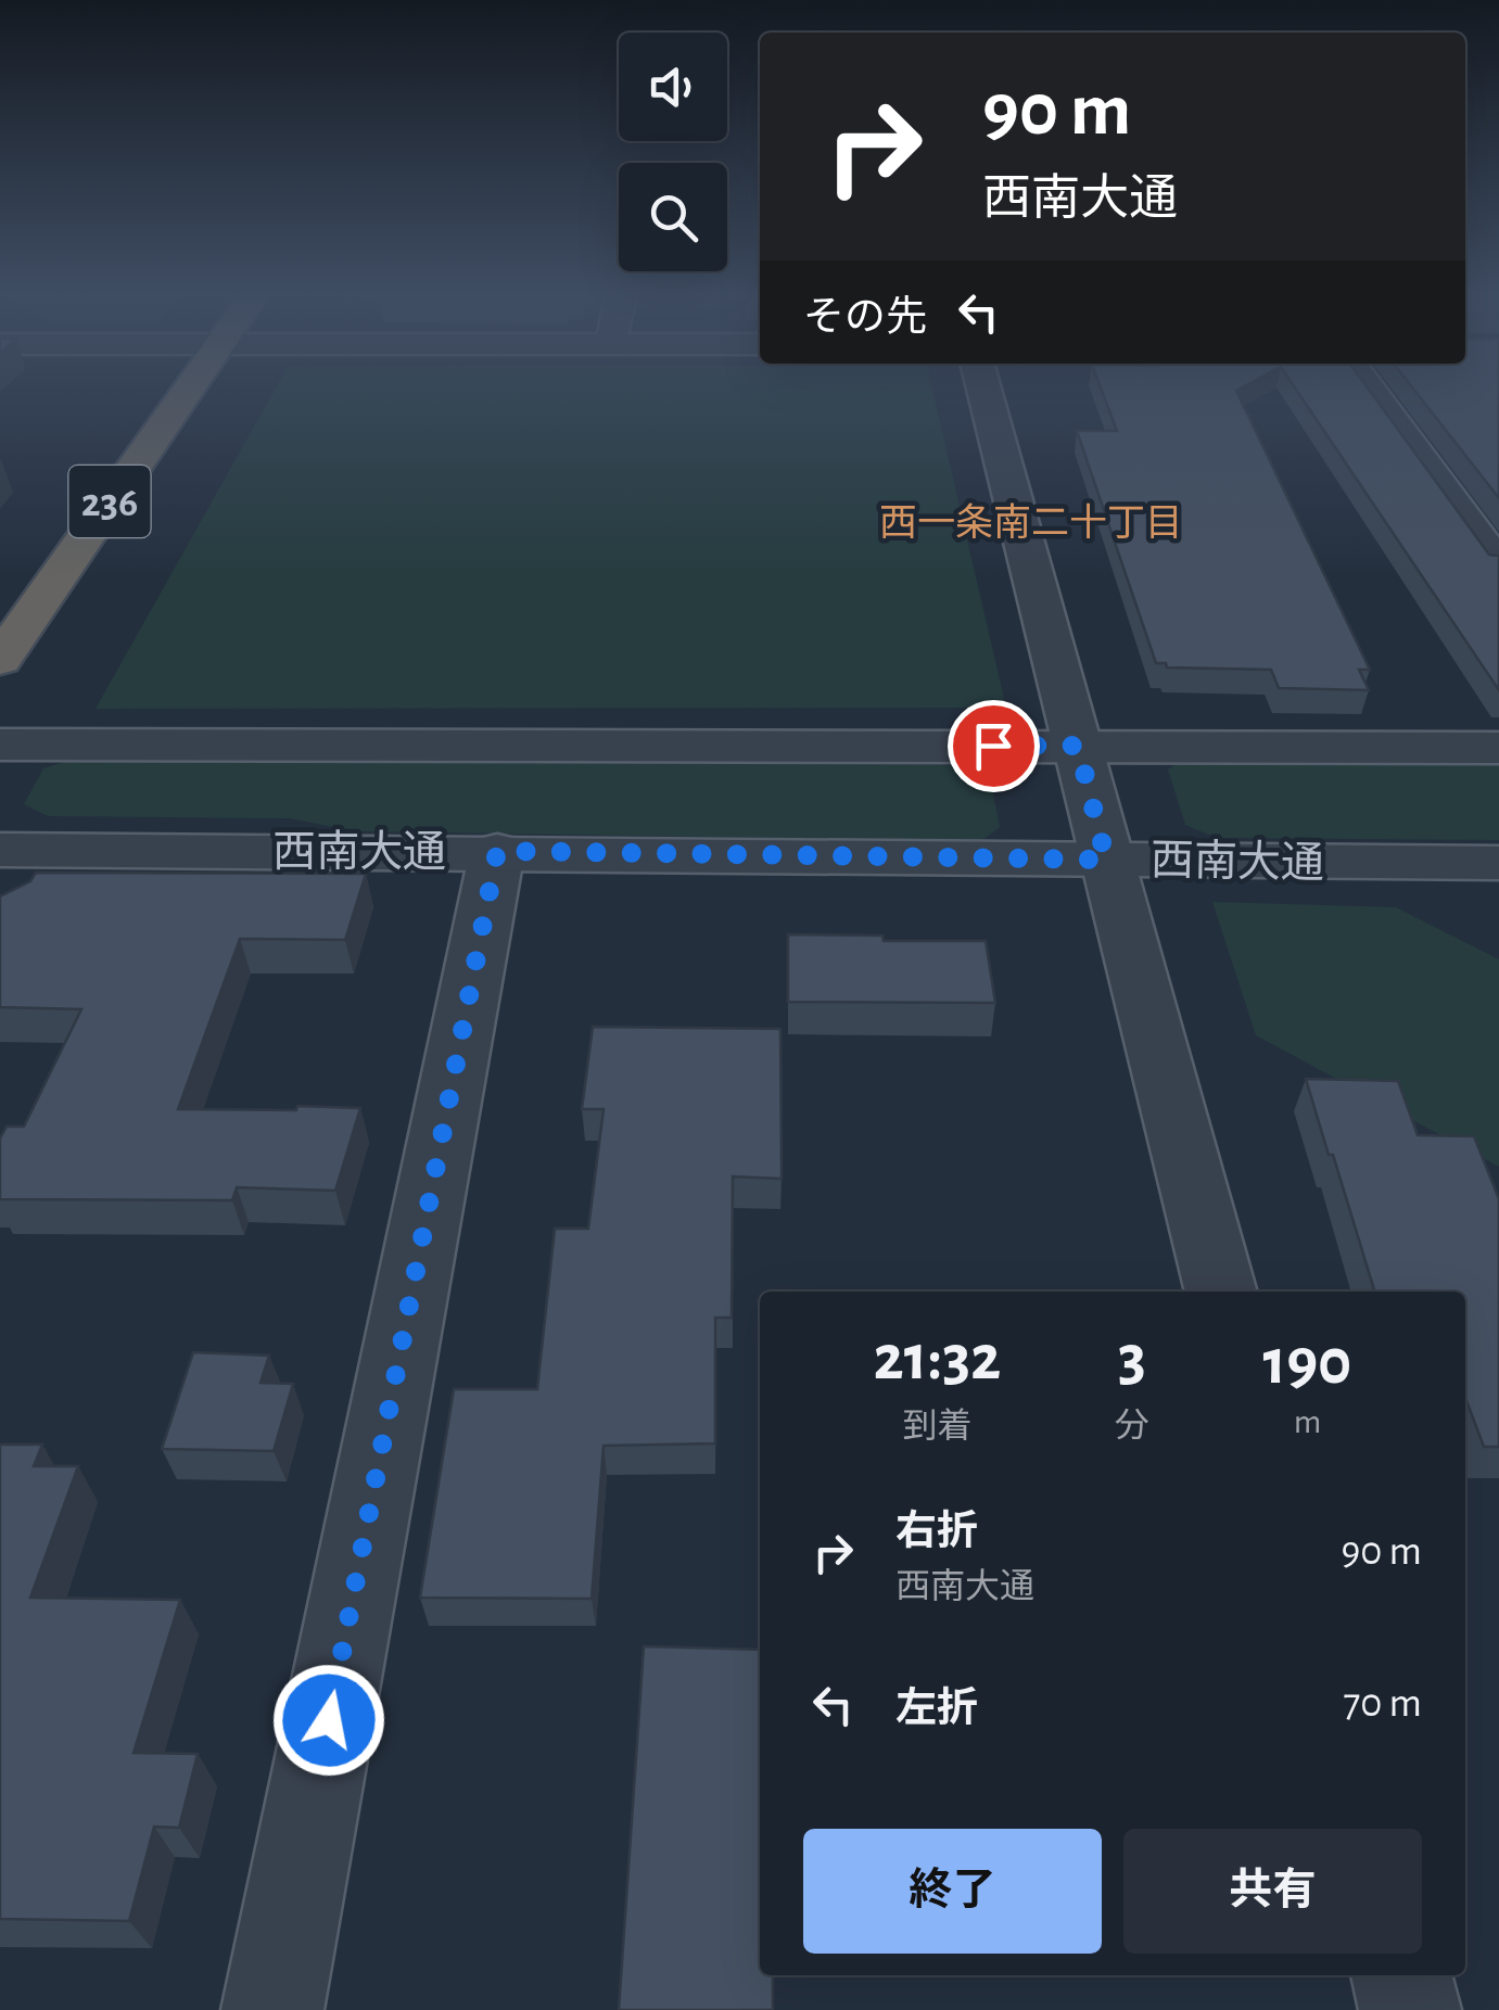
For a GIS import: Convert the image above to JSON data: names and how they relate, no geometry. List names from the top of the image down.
{
  "streets": {
    "highway": ["236"],
    "street": ["西南大通"]
  },
  "districts": ["西一条南二十丁目"],
  "page": {
    "turn": ["90 m", "西南大通"],
    "then": "その先",
    "eta": [
      "21:32",
      "到着",
      "3",
      "分",
      "190",
      "m"
    ],
    "list": [
      {
        "name": "右折",
        "note": "西南大通",
        "value": "90 m"
      },
      {
        "name": "左折",
        "value": "70 m"
      }
    ],
    "buttons": ["終了", "共有"]
  }
}
